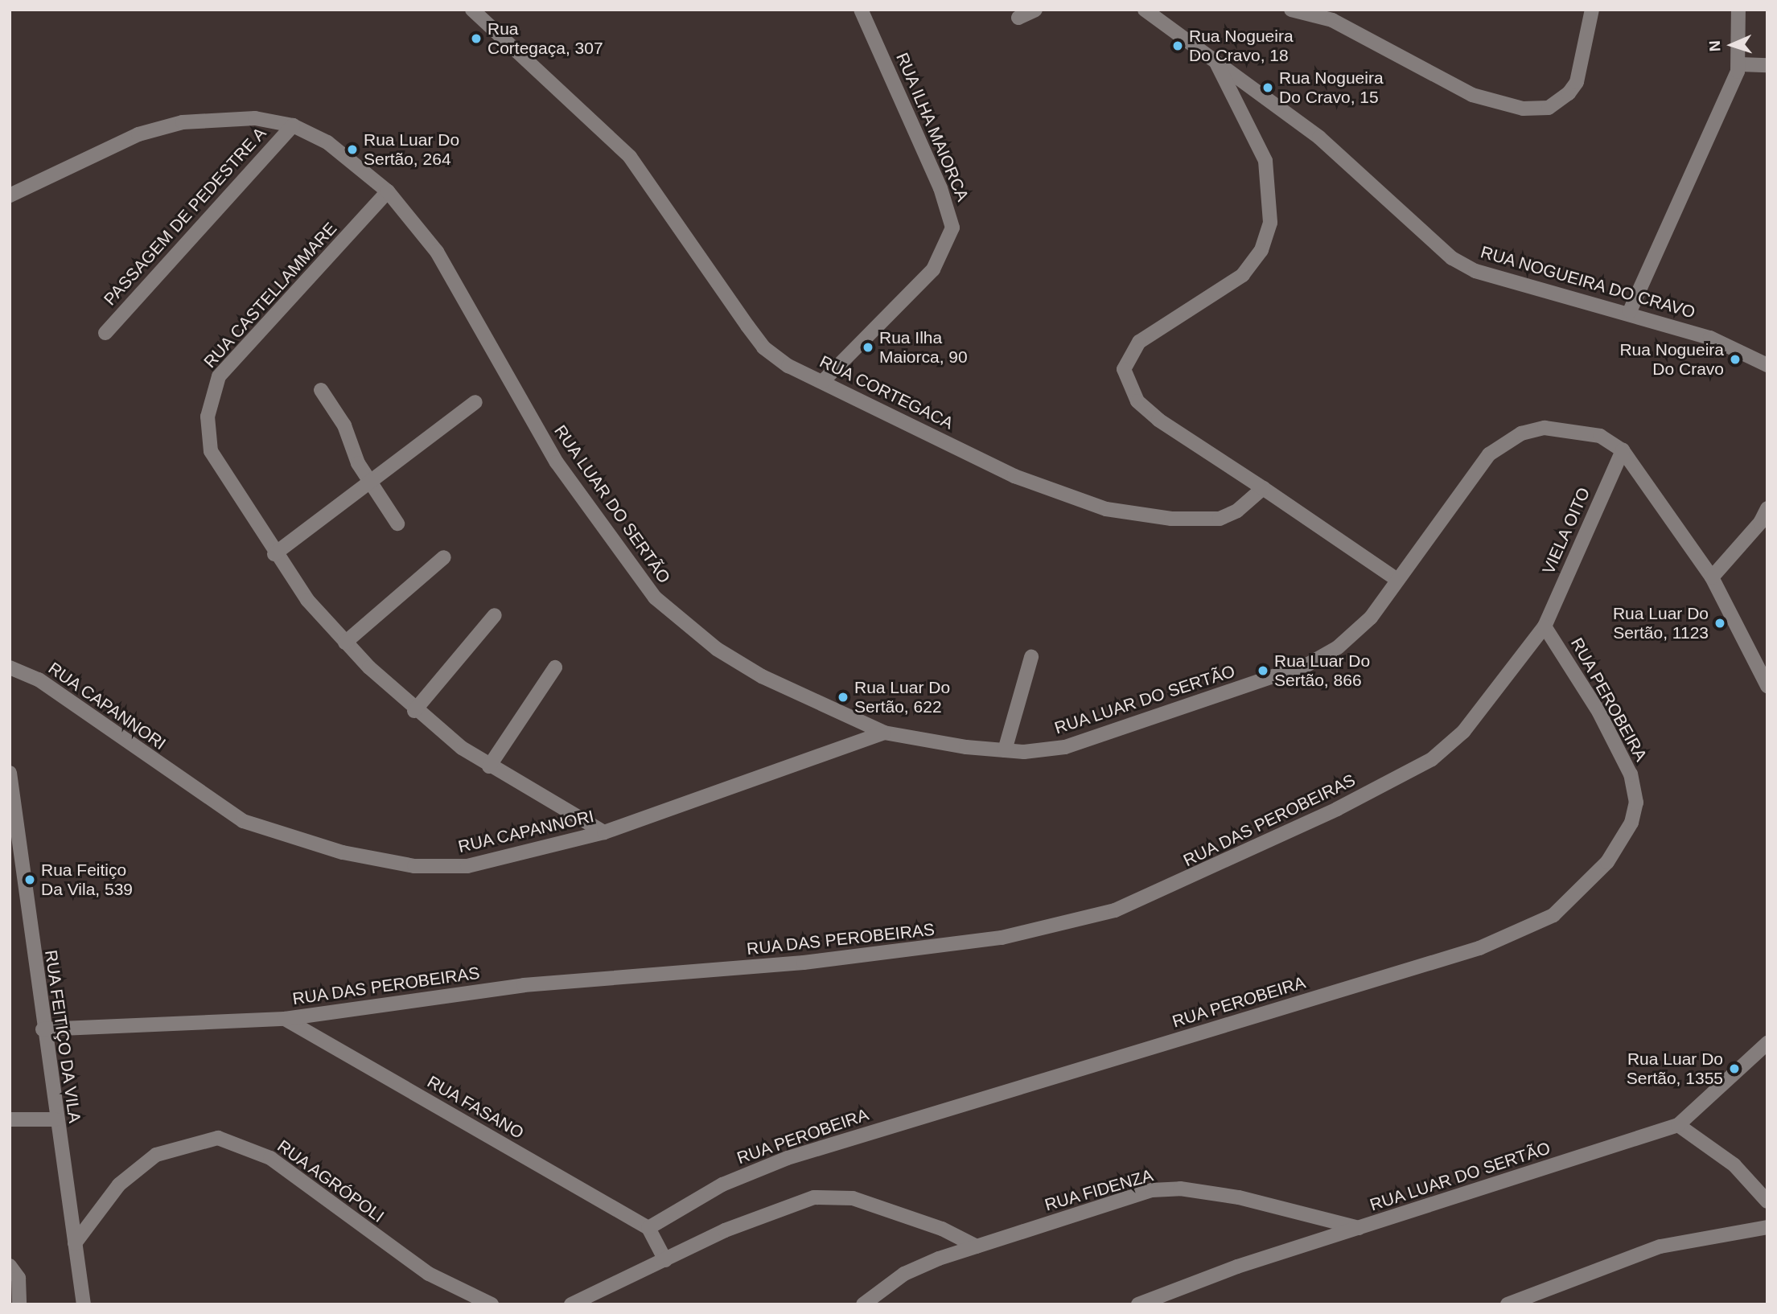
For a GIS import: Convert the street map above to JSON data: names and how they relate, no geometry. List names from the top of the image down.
{
  "streets": {
    "street": [
      "RUA ILHA MAIORCA",
      "PASSAGEM DE PEDESTRE A",
      "RUA NOGUEIRA DO CRAVO",
      "RUA CASTELLAMMARE",
      "RUA CORTEGACA",
      "RUA LUAR DO SERTÃO",
      "VIELA OITO",
      "RUA PEROBEIRA",
      "RUA CAPANNORI",
      "RUA DAS PEROBEIRAS",
      "RUA FEITIÇO DA VILA",
      "RUA FASANO",
      "RUA AGRÓPOLI",
      "RUA FIDENZA"
    ]
  },
  "crossings": [
    ["RUA ILHA MAIORCA", "RUA CORTEGACA"],
    ["PASSAGEM DE PEDESTRE A", "RUA LUAR DO SERTÃO"],
    ["RUA CASTELLAMMARE", "RUA LUAR DO SERTÃO"],
    ["RUA CASTELLAMMARE", "RUA CAPANNORI"],
    ["RUA LUAR DO SERTÃO", "VIELA OITO"],
    ["RUA LUAR DO SERTÃO", "RUA CAPANNORI"],
    ["RUA LUAR DO SERTÃO", "RUA FIDENZA"],
    ["VIELA OITO", "RUA PEROBEIRA"],
    ["VIELA OITO", "RUA DAS PEROBEIRAS"],
    ["RUA PEROBEIRA", "RUA DAS PEROBEIRAS"],
    ["RUA PEROBEIRA", "RUA FASANO"],
    ["RUA DAS PEROBEIRAS", "RUA FEITIÇO DA VILA"],
    ["RUA DAS PEROBEIRAS", "RUA FASANO"],
    ["RUA FEITIÇO DA VILA", "RUA AGRÓPOLI"]
  ],
  "places": [
    "Rua Cortegaça, 307",
    "Rua Nogueira Do Cravo, 18",
    "Rua Nogueira Do Cravo, 15",
    "Rua Luar Do Sertão, 264",
    "Rua Ilha Maiorca, 90",
    "Rua Nogueira Do Cravo",
    "Rua Luar Do Sertão, 1123",
    "Rua Luar Do Sertão, 866",
    "Rua Luar Do Sertão, 622",
    "Rua Feitiço Da Vila, 539",
    "Rua Luar Do Sertão, 1355"
  ],
  "north": "left"
}
